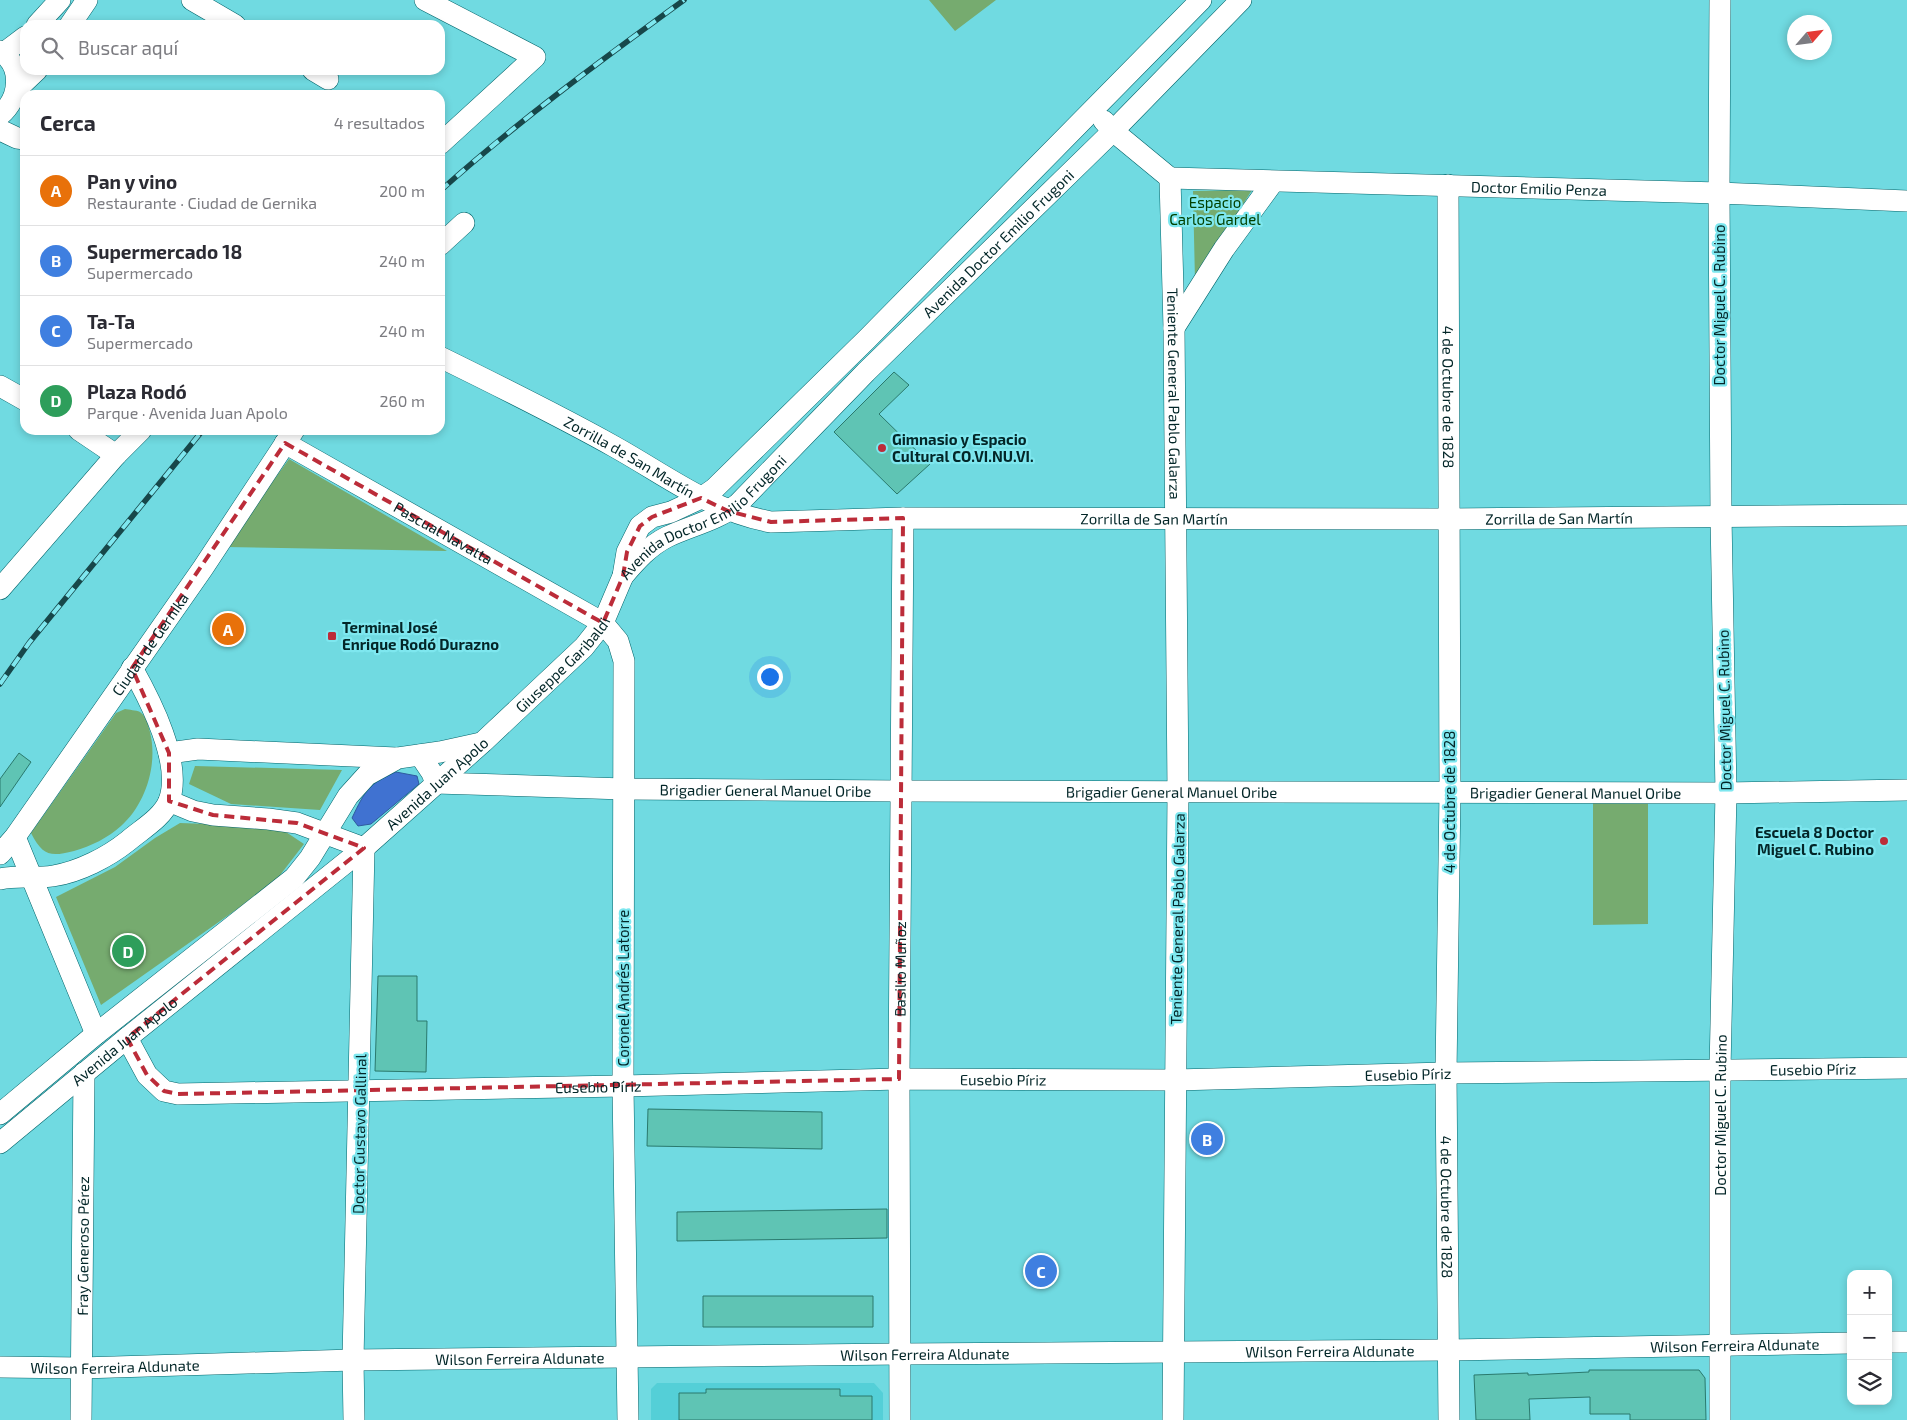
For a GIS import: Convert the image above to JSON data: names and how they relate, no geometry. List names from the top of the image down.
{
  "streets": {
    "street": [
      "Doctor Emilio Penza",
      "Avenida Doctor Emilio Frugoni",
      "Doctor Miguel C. Rubino",
      "Teniente General Pablo Galarza",
      "4 de Octubre de 1828",
      "Zorrilla de San Martín",
      "Pascual Navatta",
      "Ciudad de Gernika",
      "Giuseppe Garibaldi",
      "Avenida Juan Apolo",
      "Brigadier General Manuel Oribe",
      "Basilio Muñoz",
      "Coronel Andrés Latorre",
      "Eusebio Píriz",
      "Doctor Gustavo Gallinal",
      "Fray Generoso Pérez",
      "Wilson Ferreira Aldunate"
    ]
  },
  "crossings": [
    ["Doctor Emilio Penza", "Doctor Miguel C. Rubino"],
    ["Doctor Emilio Penza", "Teniente General Pablo Galarza"],
    ["Doctor Emilio Penza", "4 de Octubre de 1828"],
    ["Avenida Doctor Emilio Frugoni", "Zorrilla de San Martín"],
    ["Avenida Doctor Emilio Frugoni", "Giuseppe Garibaldi"],
    ["Doctor Miguel C. Rubino", "Zorrilla de San Martín"],
    ["Doctor Miguel C. Rubino", "Brigadier General Manuel Oribe"],
    ["Doctor Miguel C. Rubino", "Eusebio Píriz"],
    ["Doctor Miguel C. Rubino", "Wilson Ferreira Aldunate"],
    ["Teniente General Pablo Galarza", "Zorrilla de San Martín"],
    ["Teniente General Pablo Galarza", "Brigadier General Manuel Oribe"],
    ["Teniente General Pablo Galarza", "Eusebio Píriz"],
    ["Teniente General Pablo Galarza", "Wilson Ferreira Aldunate"],
    ["4 de Octubre de 1828", "Zorrilla de San Martín"],
    ["4 de Octubre de 1828", "Brigadier General Manuel Oribe"],
    ["4 de Octubre de 1828", "Eusebio Píriz"],
    ["4 de Octubre de 1828", "Wilson Ferreira Aldunate"],
    ["Zorrilla de San Martín", "Basilio Muñoz"],
    ["Pascual Navatta", "Ciudad de Gernika"],
    ["Pascual Navatta", "Giuseppe Garibaldi"],
    ["Pascual Navatta", "Coronel Andrés Latorre"],
    ["Giuseppe Garibaldi", "Avenida Juan Apolo"],
    ["Giuseppe Garibaldi", "Coronel Andrés Latorre"],
    ["Avenida Juan Apolo", "Brigadier General Manuel Oribe"],
    ["Avenida Juan Apolo", "Eusebio Píriz"],
    ["Avenida Juan Apolo", "Doctor Gustavo Gallinal"],
    ["Avenida Juan Apolo", "Fray Generoso Pérez"],
    ["Brigadier General Manuel Oribe", "Basilio Muñoz"],
    ["Brigadier General Manuel Oribe", "Coronel Andrés Latorre"],
    ["Basilio Muñoz", "Eusebio Píriz"],
    ["Basilio Muñoz", "Wilson Ferreira Aldunate"],
    ["Coronel Andrés Latorre", "Eusebio Píriz"],
    ["Coronel Andrés Latorre", "Wilson Ferreira Aldunate"],
    ["Eusebio Píriz", "Doctor Gustavo Gallinal"],
    ["Doctor Gustavo Gallinal", "Wilson Ferreira Aldunate"],
    ["Fray Generoso Pérez", "Wilson Ferreira Aldunate"]
  ],
  "parks": ["Espacio Carlos Gardel"],
  "places": {
    "other": ["Gimnasio y Espacio Cultural CO.VI.NU.VI.", "Escuela 8 Doctor Miguel C. Rubino"],
    "transit": ["Terminal José Enrique Rodó Durazno"]
  },
  "north": "top right",
  "page": {
    "search": "Buscar aquí",
    "heading": ["Cerca", "4 resultados"],
    "list": [
      {
        "mark": "A",
        "name": "Pan y vino",
        "note": "Restaurante · Ciudad de Gernika",
        "value": "200 m"
      },
      {
        "mark": "B",
        "name": "Supermercado 18",
        "note": "Supermercado",
        "value": "240 m"
      },
      {
        "mark": "C",
        "name": "Ta-Ta",
        "note": "Supermercado",
        "value": "240 m"
      },
      {
        "mark": "D",
        "name": "Plaza Rodó",
        "note": "Parque · Avenida Juan Apolo",
        "value": "260 m"
      }
    ],
    "pins": [
      "A",
      "D",
      "B",
      "C"
    ],
    "map_buttons": ["+", "−"]
  }
}
